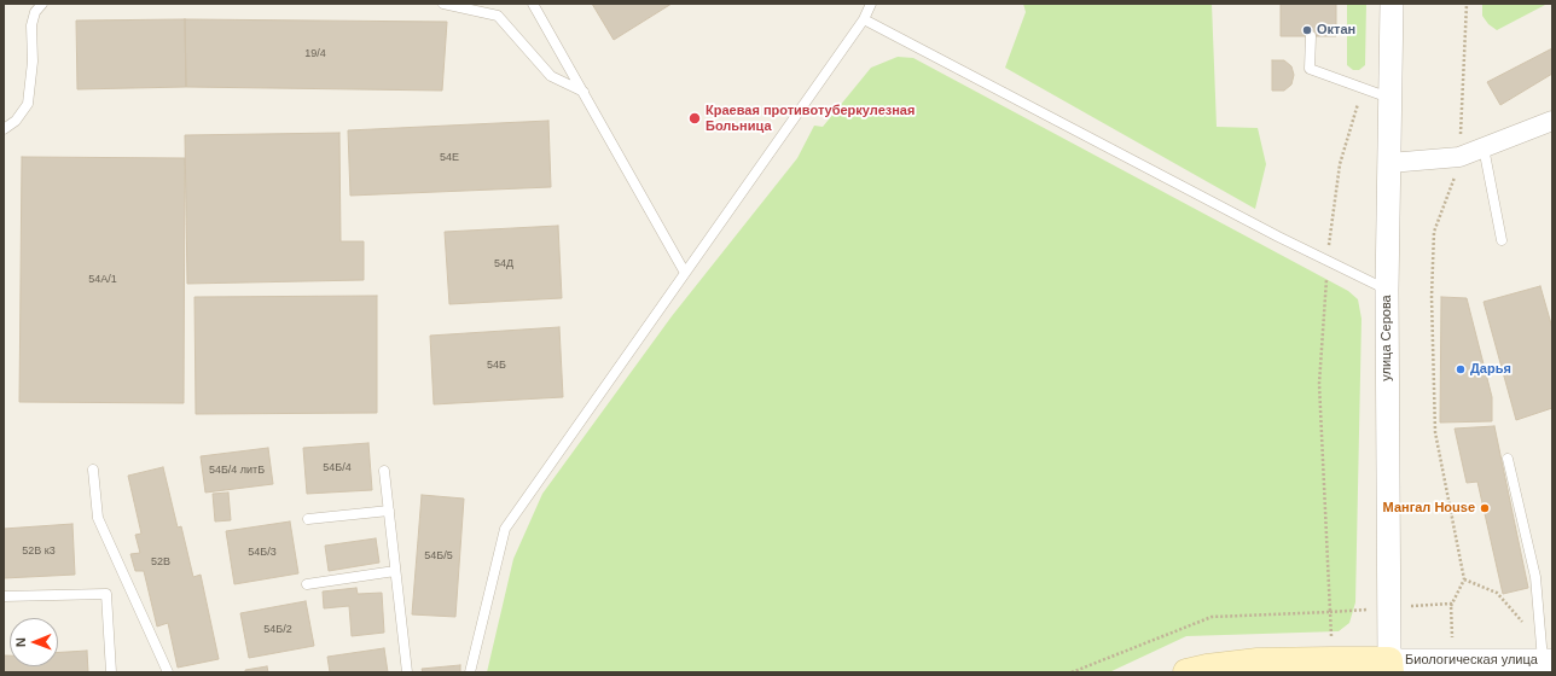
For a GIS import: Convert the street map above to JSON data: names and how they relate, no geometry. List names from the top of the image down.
{
  "streets": {
    "street": ["улица Серова", "Биологическая улица"]
  },
  "crossings": [
    ["улица Серова", "Биологическая улица"]
  ],
  "places": [
    "Октан",
    "Краевая противотуберкулезная Больница",
    "Дарья",
    "Мангал House"
  ],
  "house_numbers": [
    "19/4",
    "54Е",
    "54Д",
    "54А/1",
    "54Б",
    "54Б/4",
    "54Б/4 литБ",
    "52В к3",
    "54Б/3",
    "54Б/5",
    "52В",
    "54Б/2"
  ],
  "north": "left"
}
